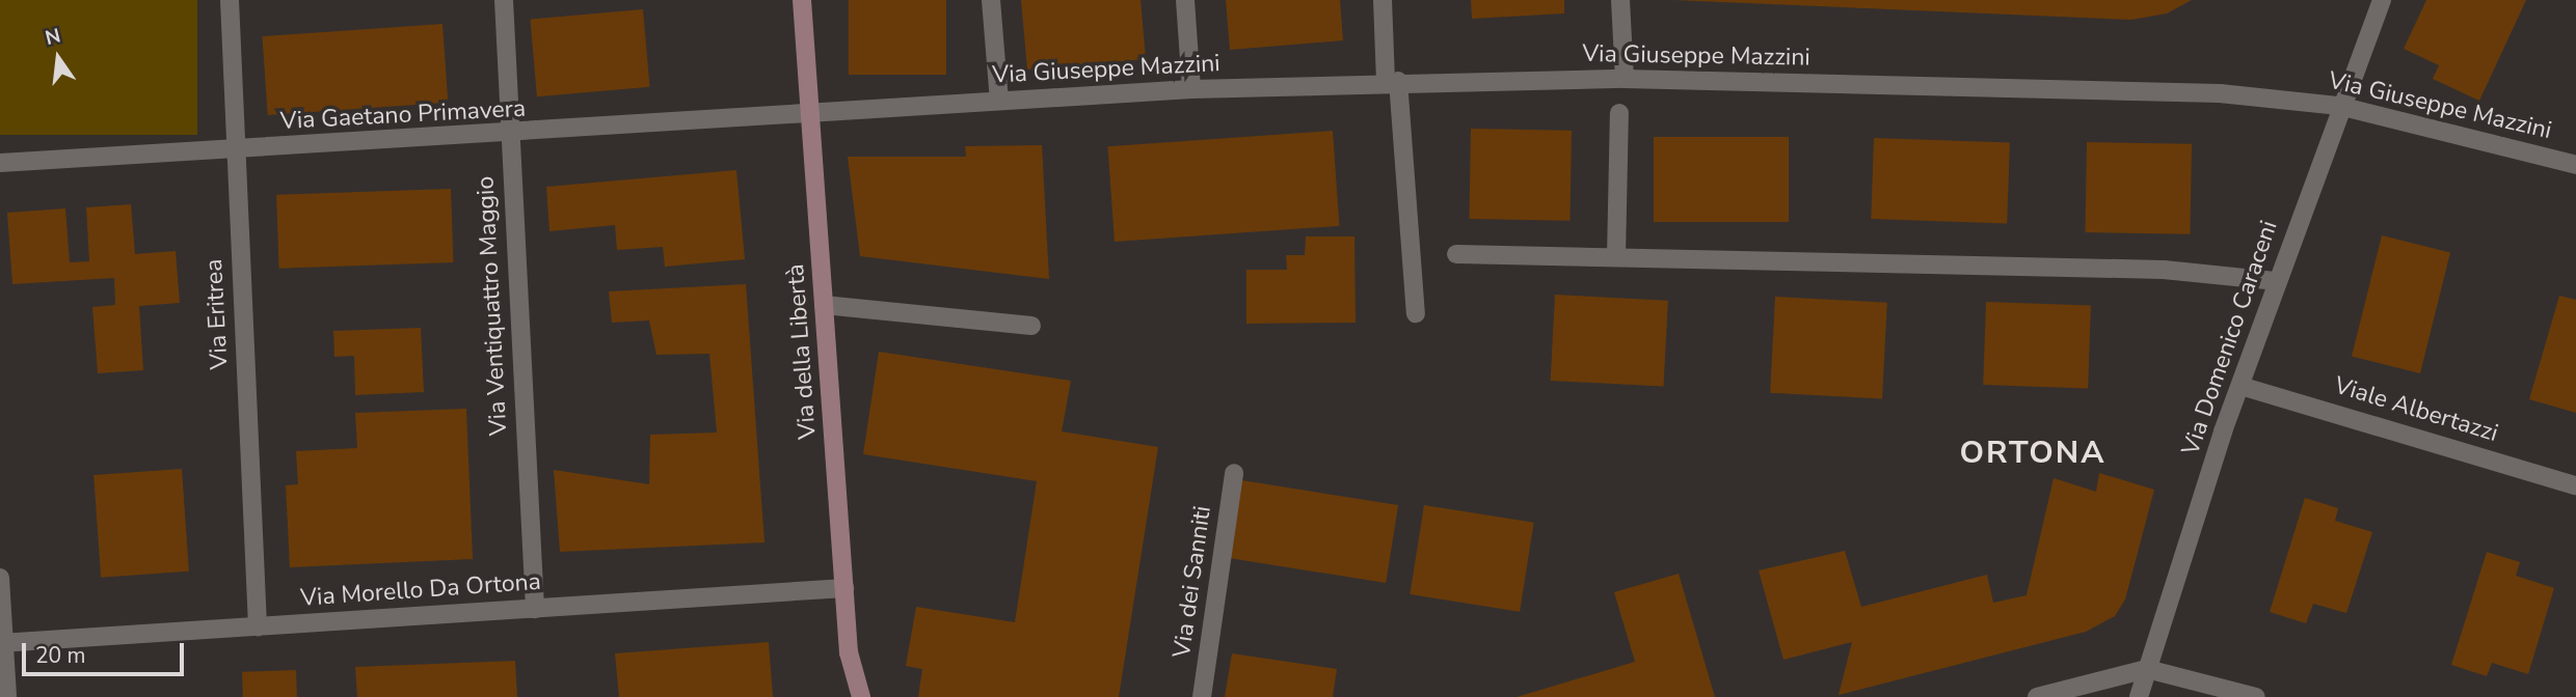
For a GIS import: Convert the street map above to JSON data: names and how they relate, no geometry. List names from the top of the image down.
{
  "streets": {
    "main road": ["Via della Libertà"],
    "street": [
      "Via Giuseppe Mazzini",
      "Via Gaetano Primavera",
      "Via Ventiquattro Maggio",
      "Via Eritrea",
      "Via Domenico Caraceni",
      "Viale Albertazzi",
      "Via dei Sanniti",
      "Via Morello Da Ortona"
    ]
  },
  "crossings": [
    ["Via Giuseppe Mazzini", "Via Gaetano Primavera"],
    ["Via Giuseppe Mazzini", "Via Domenico Caraceni"],
    ["Via Giuseppe Mazzini", "Via della Libertà"],
    ["Via Gaetano Primavera", "Via Ventiquattro Maggio"],
    ["Via Gaetano Primavera", "Via Eritrea"],
    ["Via Gaetano Primavera", "Via della Libertà"],
    ["Via Ventiquattro Maggio", "Via Morello Da Ortona"],
    ["Via Eritrea", "Via Morello Da Ortona"],
    ["Via Domenico Caraceni", "Viale Albertazzi"],
    ["Via della Libertà", "Via Morello Da Ortona"]
  ],
  "districts": ["ORTONA"],
  "scale_bar": "20 m",
  "north": "top"
}
